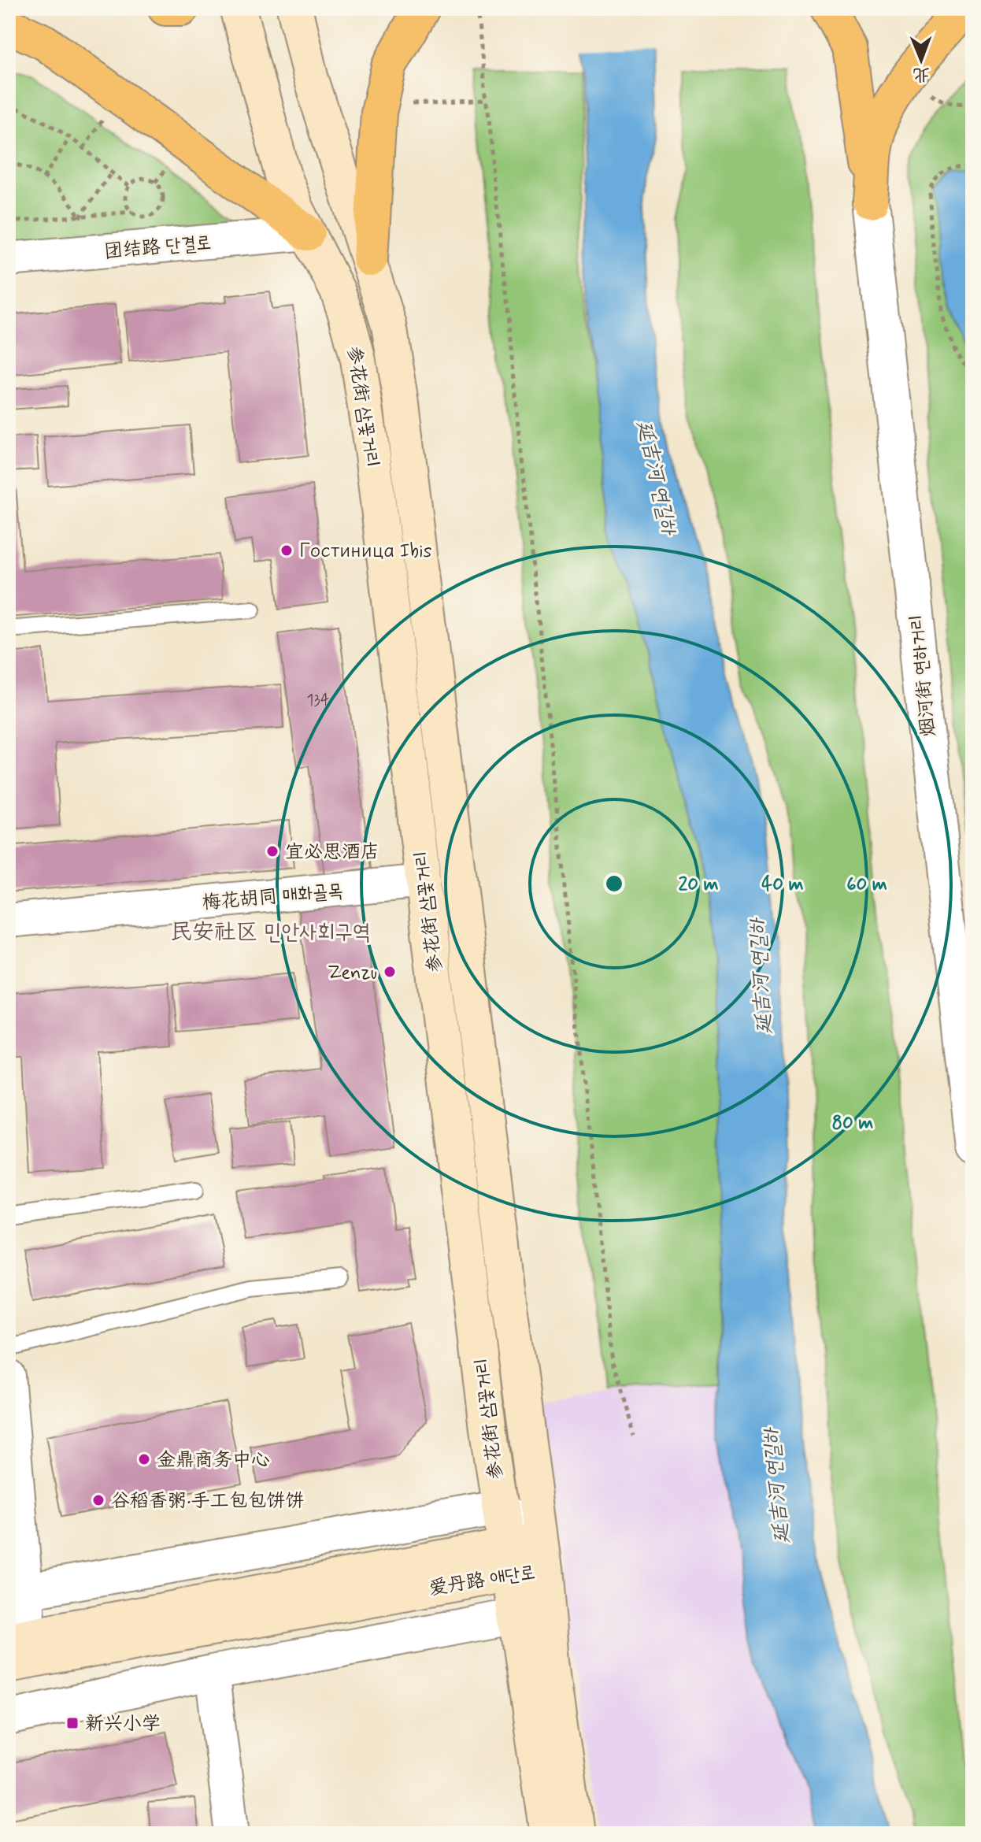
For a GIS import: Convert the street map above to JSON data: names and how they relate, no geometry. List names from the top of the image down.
{
  "streets": {
    "main road": ["参花街 삼꽃거리", "爱丹路 애단로"],
    "street": ["团结路 단결로", "烟河街 연하거리", "梅花胡同 매화골목"]
  },
  "crossings": [
    ["团结路 단결로", "参花街 삼꽃거리"],
    ["参花街 삼꽃거리", "梅花胡同 매화골목"],
    ["参花街 삼꽃거리", "爱丹路 애단로"]
  ],
  "districts": ["民安社区 민안사회구역"],
  "water": ["延吉河 연길하"],
  "places": {
    "other": [
      "Гостиница Ibis",
      "宜必思酒店",
      "Zenzu",
      "金鼎商务中心",
      "谷稻香粥·手工包包饼饼"
    ],
    "transit": ["新兴小学"]
  },
  "house_numbers": ["134"],
  "north": "bottom",
  "rings": [
    "20 m",
    "40 m",
    "60 m",
    "80 m"
  ]
}
